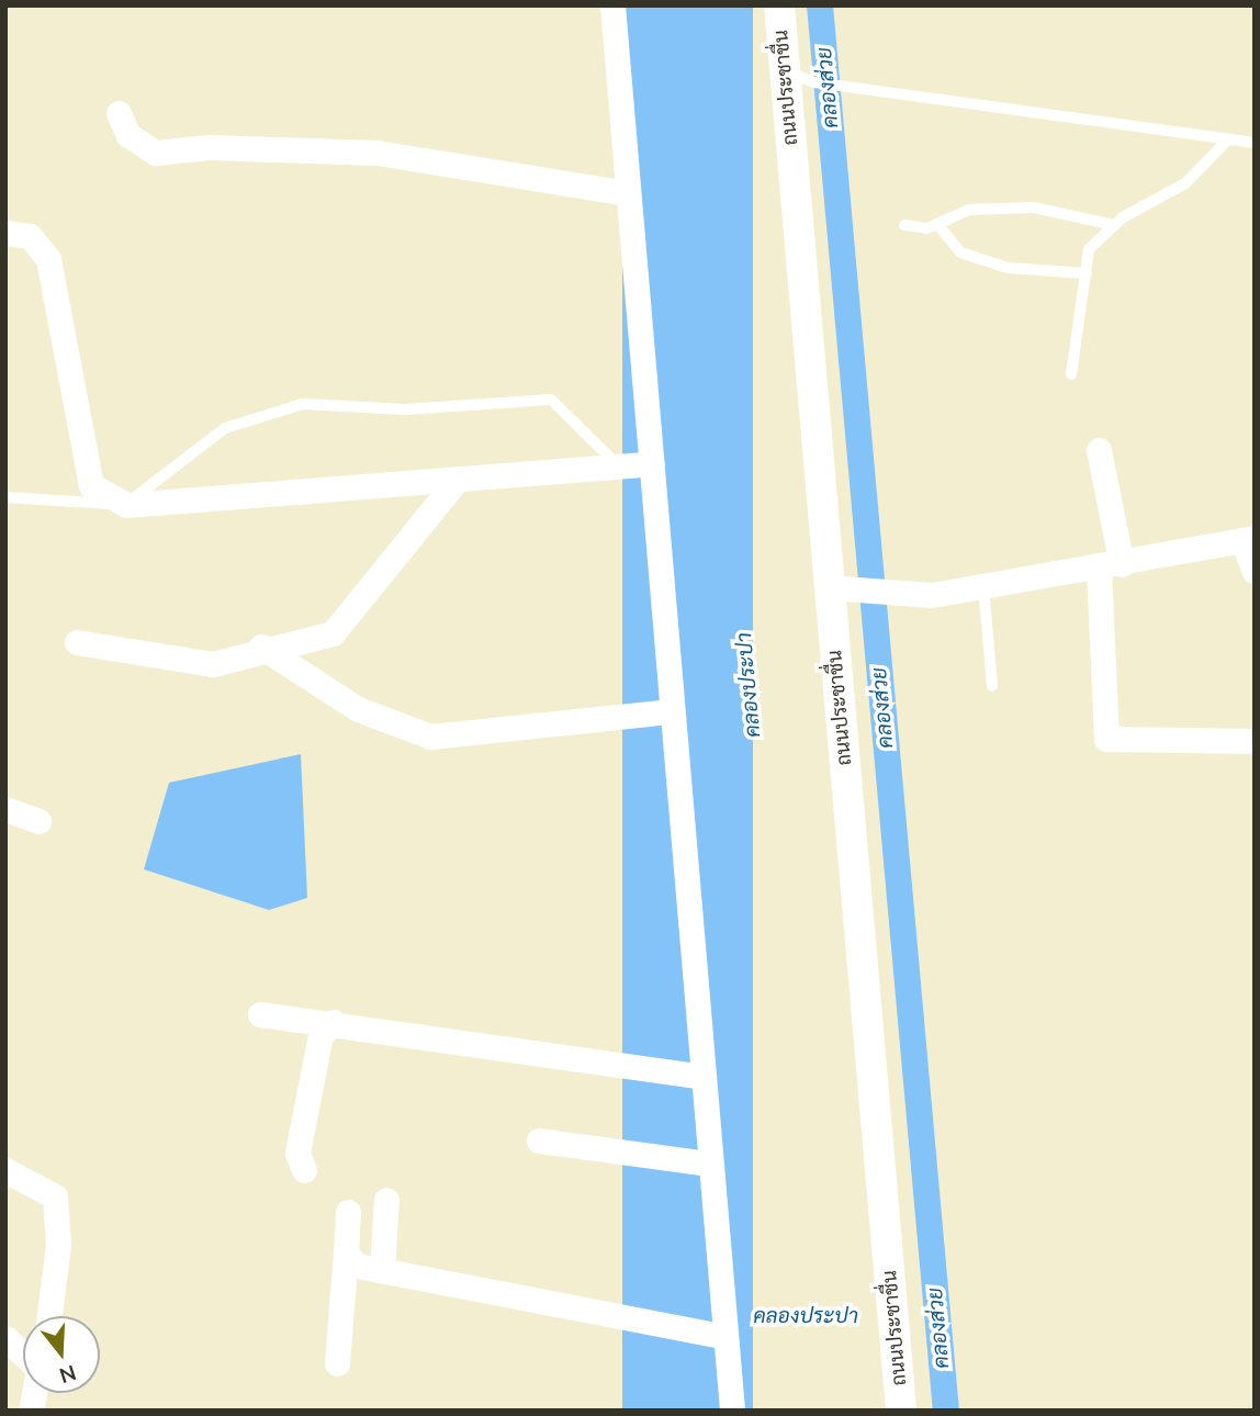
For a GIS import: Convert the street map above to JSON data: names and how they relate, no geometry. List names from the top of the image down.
{
  "streets": {
    "street": ["ถนนประชาชื่น"]
  },
  "water": ["คลองส่วย", "คลองประปา"],
  "north": "bottom"
}
